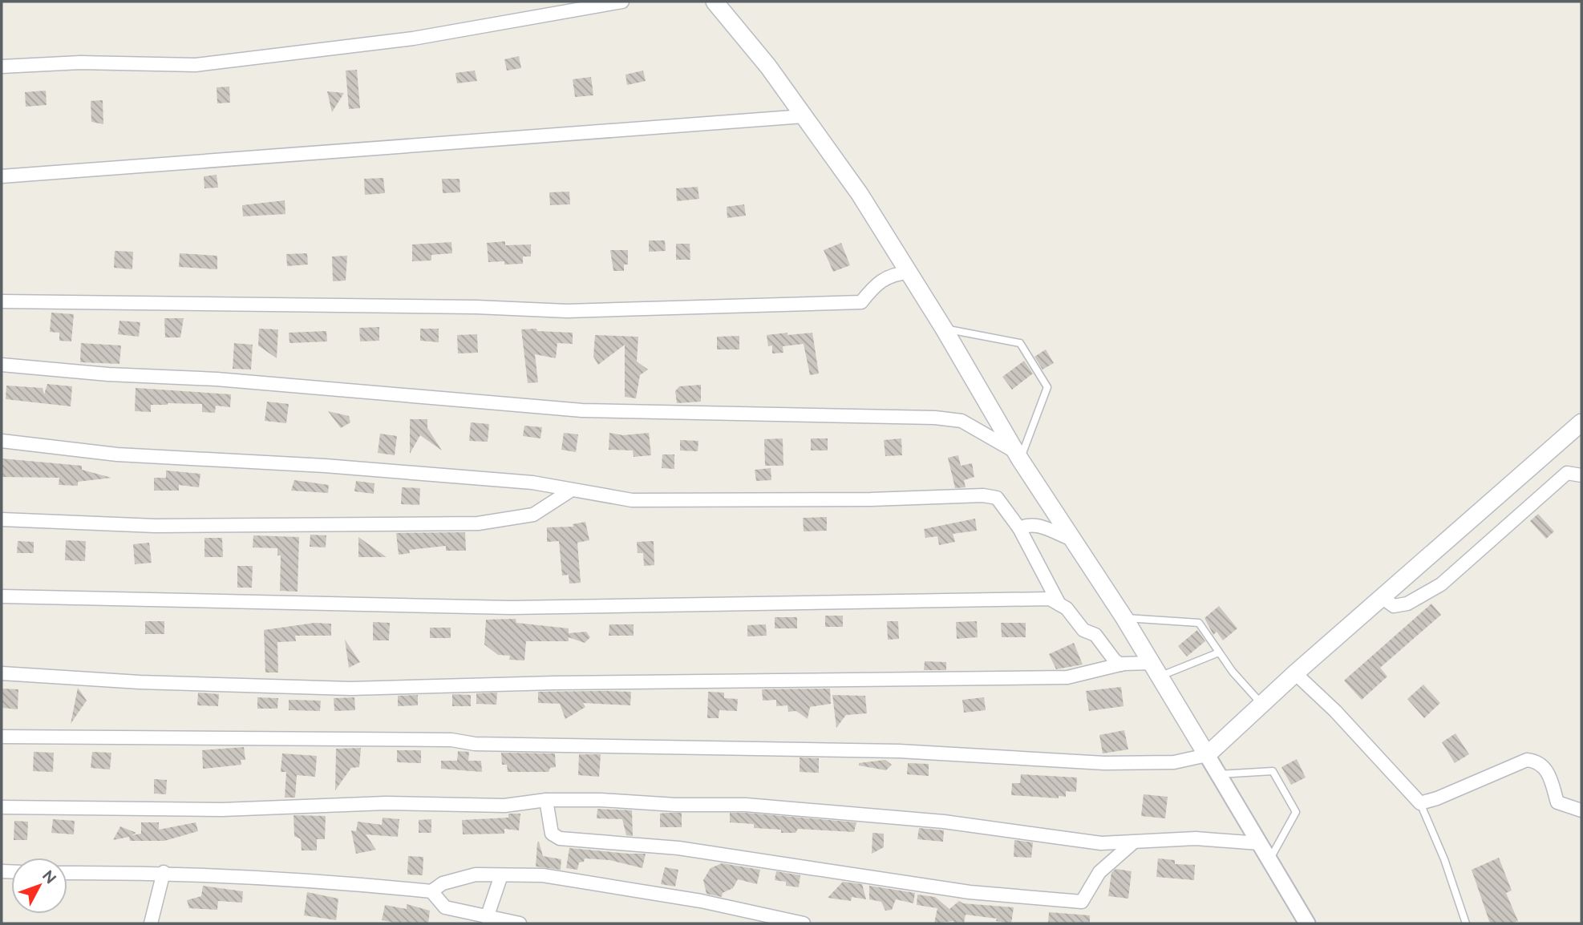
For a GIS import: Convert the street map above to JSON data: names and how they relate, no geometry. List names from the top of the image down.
{
  "north": "top right"
}
